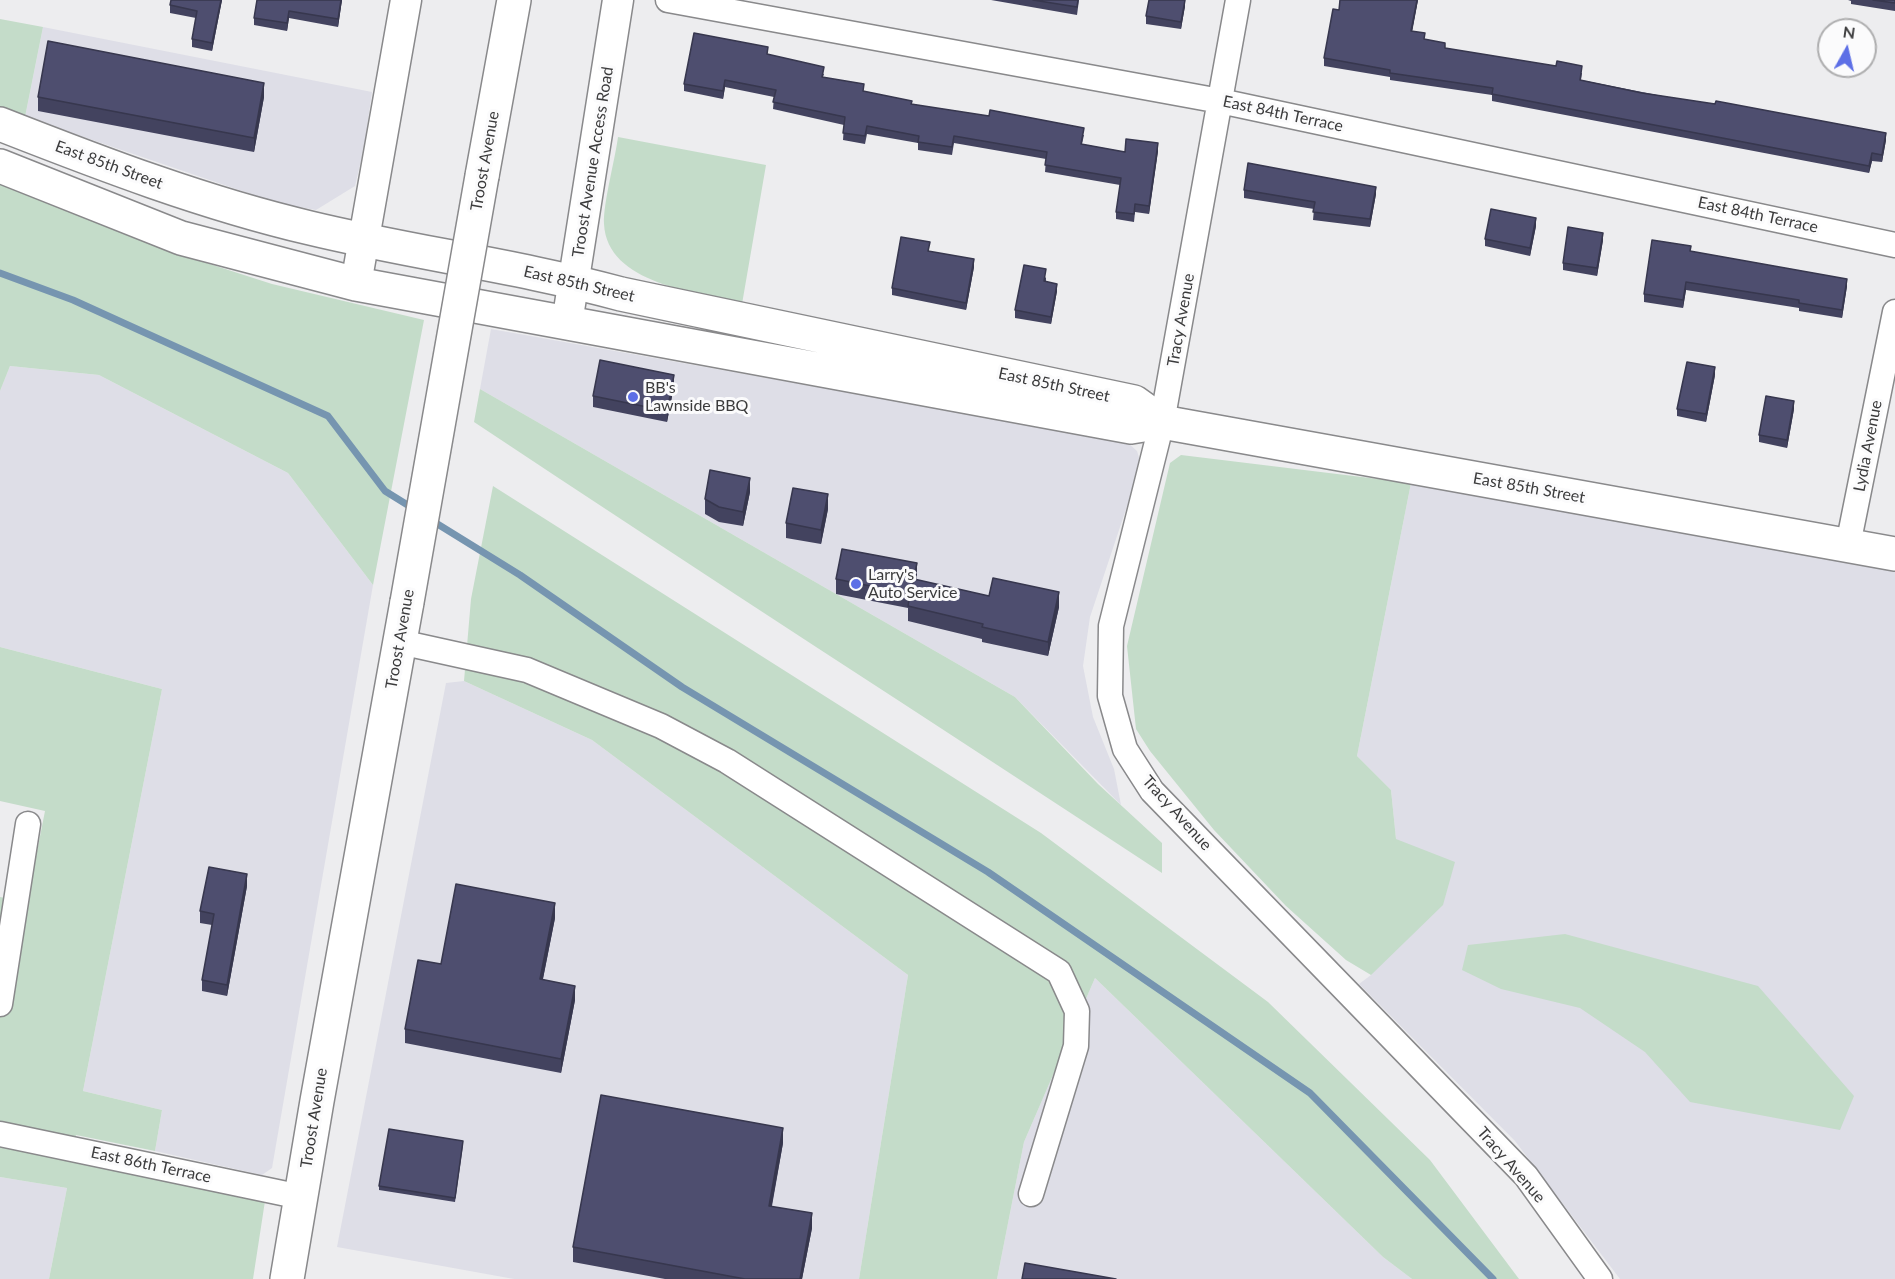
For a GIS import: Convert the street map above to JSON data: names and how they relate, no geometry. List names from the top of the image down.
{
  "streets": {
    "main road": ["Troost Avenue", "East 85th Street"],
    "street": [
      "East 84th Terrace",
      "Troost Avenue Access Road",
      "Tracy Avenue",
      "Lydia Avenue",
      "East 86th Terrace"
    ]
  },
  "crossings": [
    ["East 84th Terrace", "Tracy Avenue"],
    ["Troost Avenue", "East 86th Terrace"],
    ["Troost Avenue Access Road", "East 85th Street"],
    ["East 85th Street", "Tracy Avenue"],
    ["East 85th Street", "Lydia Avenue"]
  ],
  "places": ["BB's Lawnside BBQ", "Larry's Auto Service"],
  "north": "top"
}
